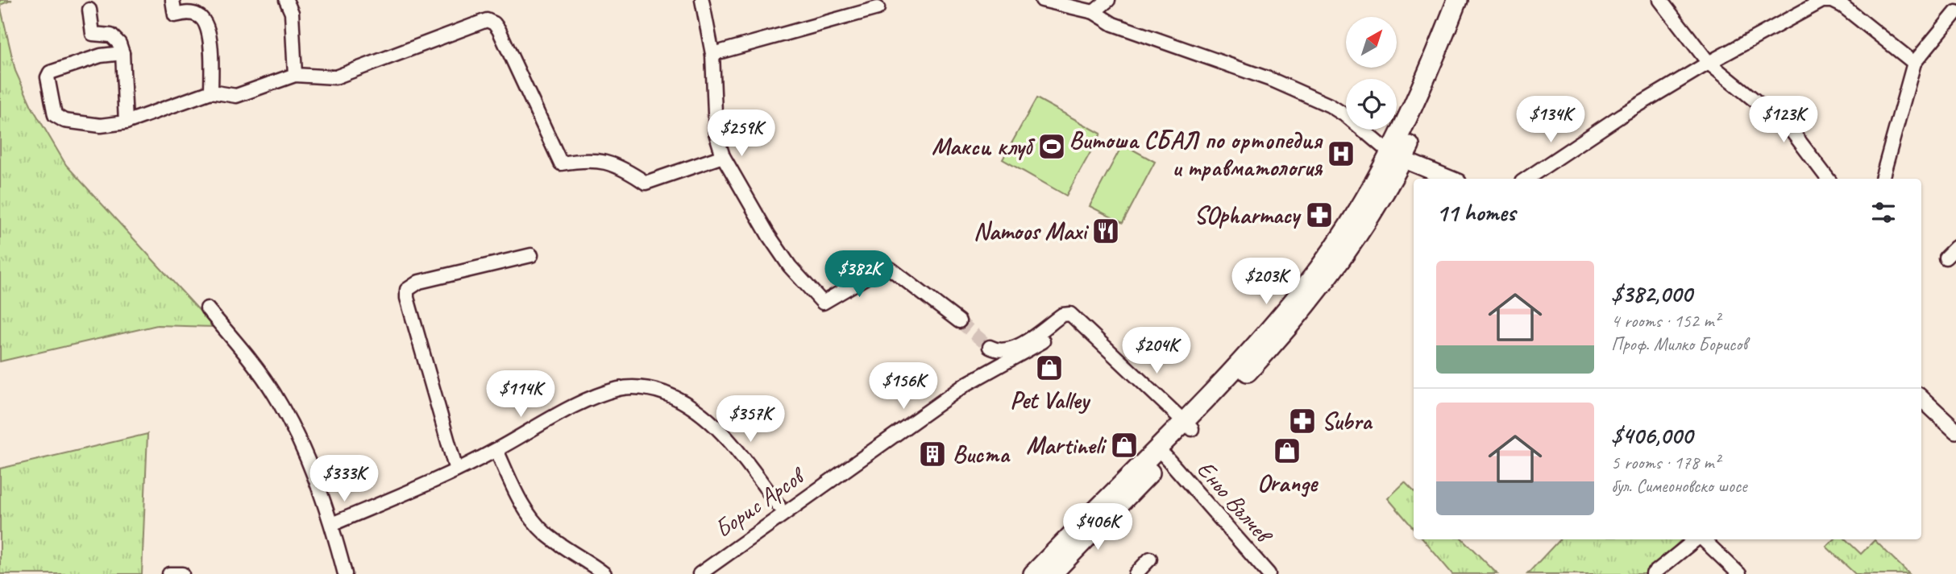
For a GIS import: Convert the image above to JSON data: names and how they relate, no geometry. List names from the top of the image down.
{
  "streets": {
    "street": ["Еньо Вълчев", "Борис Арсов"]
  },
  "places": {
    "sports": ["Макси клуб"],
    "hospital": ["Витоша СБАЛ по ортопедия и травматология"],
    "pharmacy": ["SOpharmacy", "Subra"],
    "restaurant": ["Namoos Maxi"],
    "shop": ["Pet Valley", "Martineli", "Orange"],
    "building": ["Виста"]
  },
  "north": "top right",
  "page": {
    "price": [
      "$134K",
      "$123K",
      "$259K",
      "$382K",
      "$203K",
      "$204K",
      "$156K",
      "$114K",
      "$357K",
      "$333K",
      "$406K"
    ],
    "heading": "11 homes",
    "list": [
      {
        "name": "$382,000",
        "note": "4 rooms · 152 m² · Проф. Милко Борисов"
      },
      {
        "name": "$406,000",
        "note": "5 rooms · 178 m² · бул. Симеоновско шосе"
      }
    ]
  }
}
